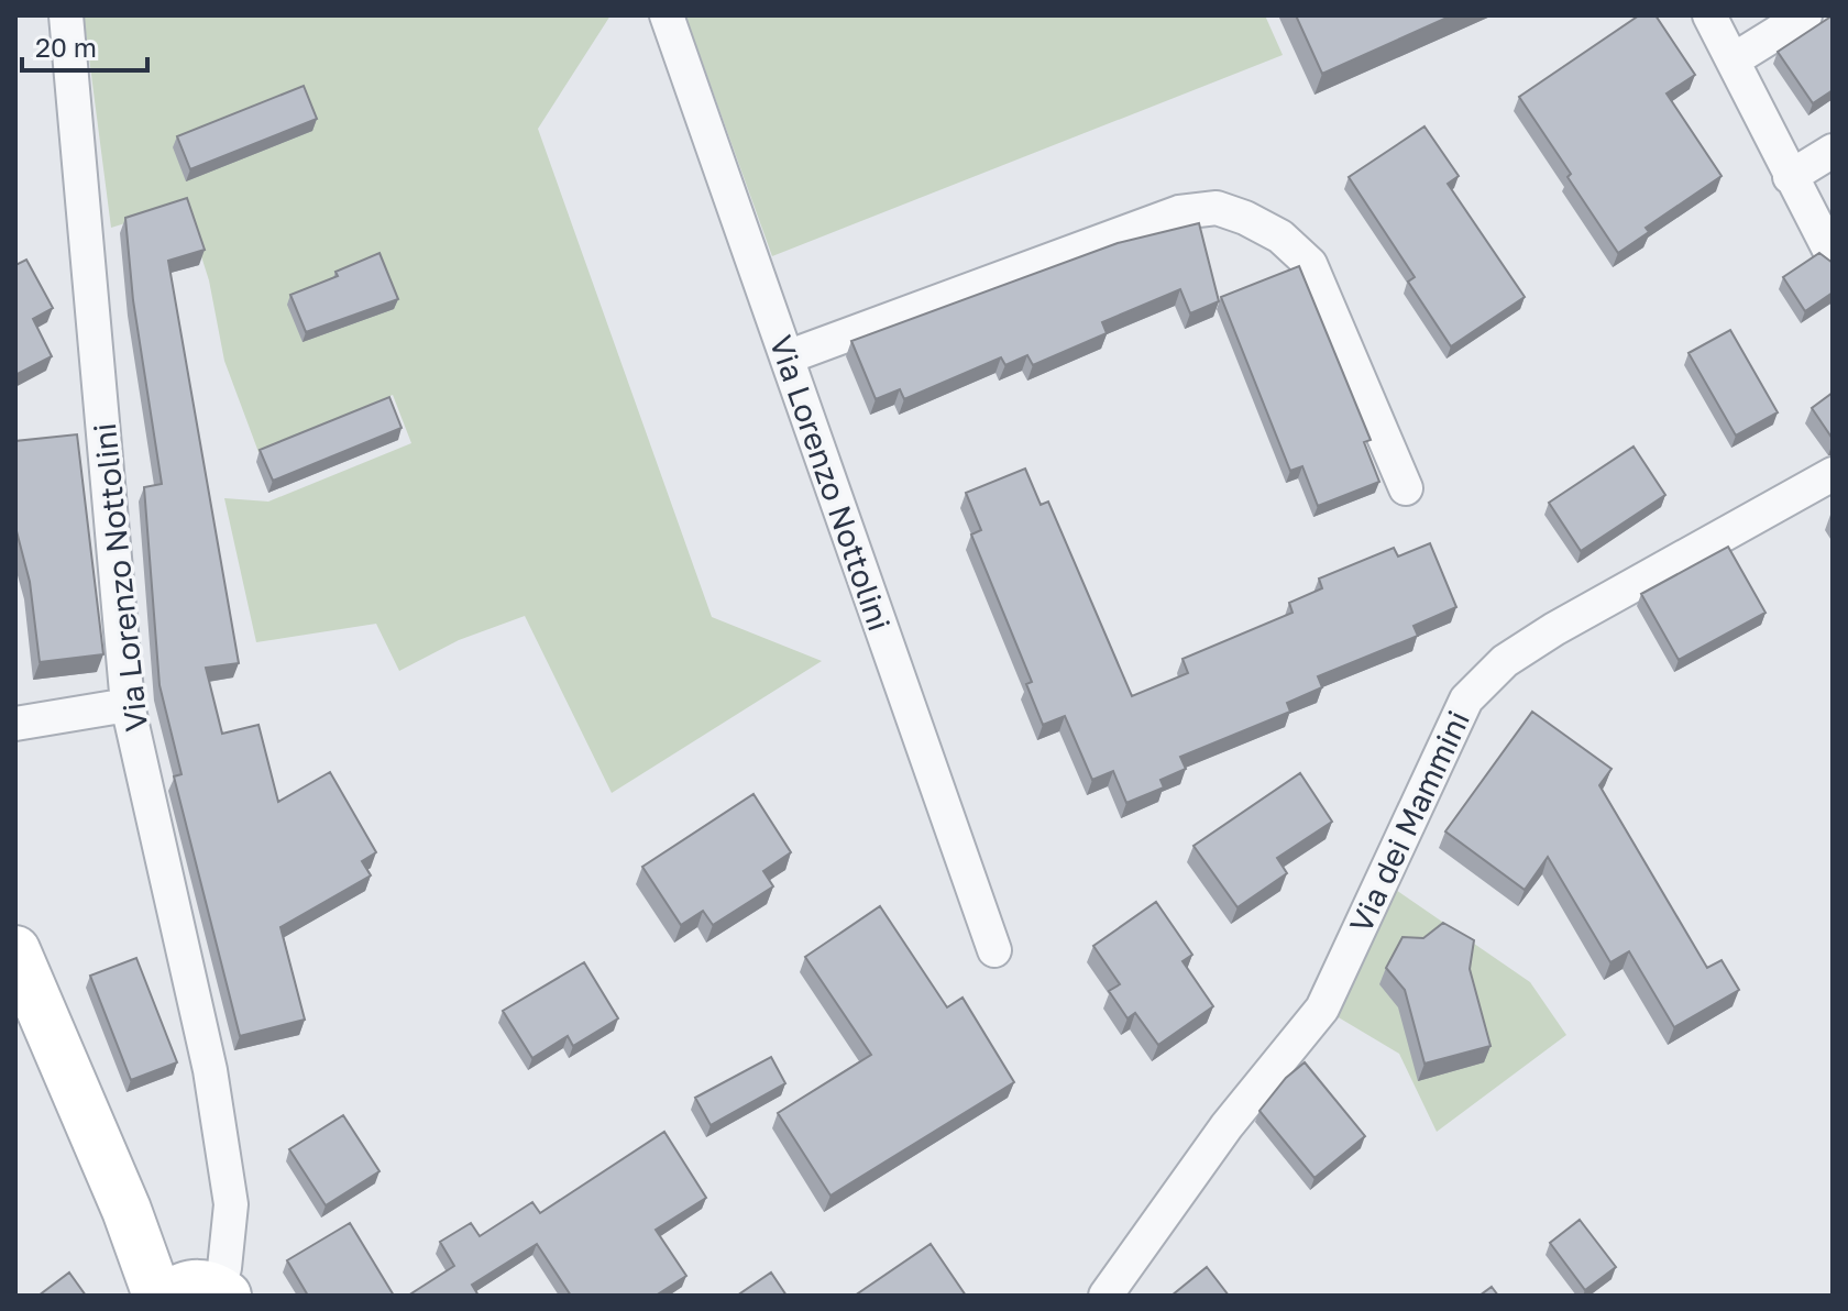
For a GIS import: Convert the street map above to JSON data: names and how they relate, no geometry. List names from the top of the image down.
{
  "streets": {
    "street": ["Via Lorenzo Nottolini", "Via dei Mammini"]
  },
  "scale_bar": "20 m"
}
